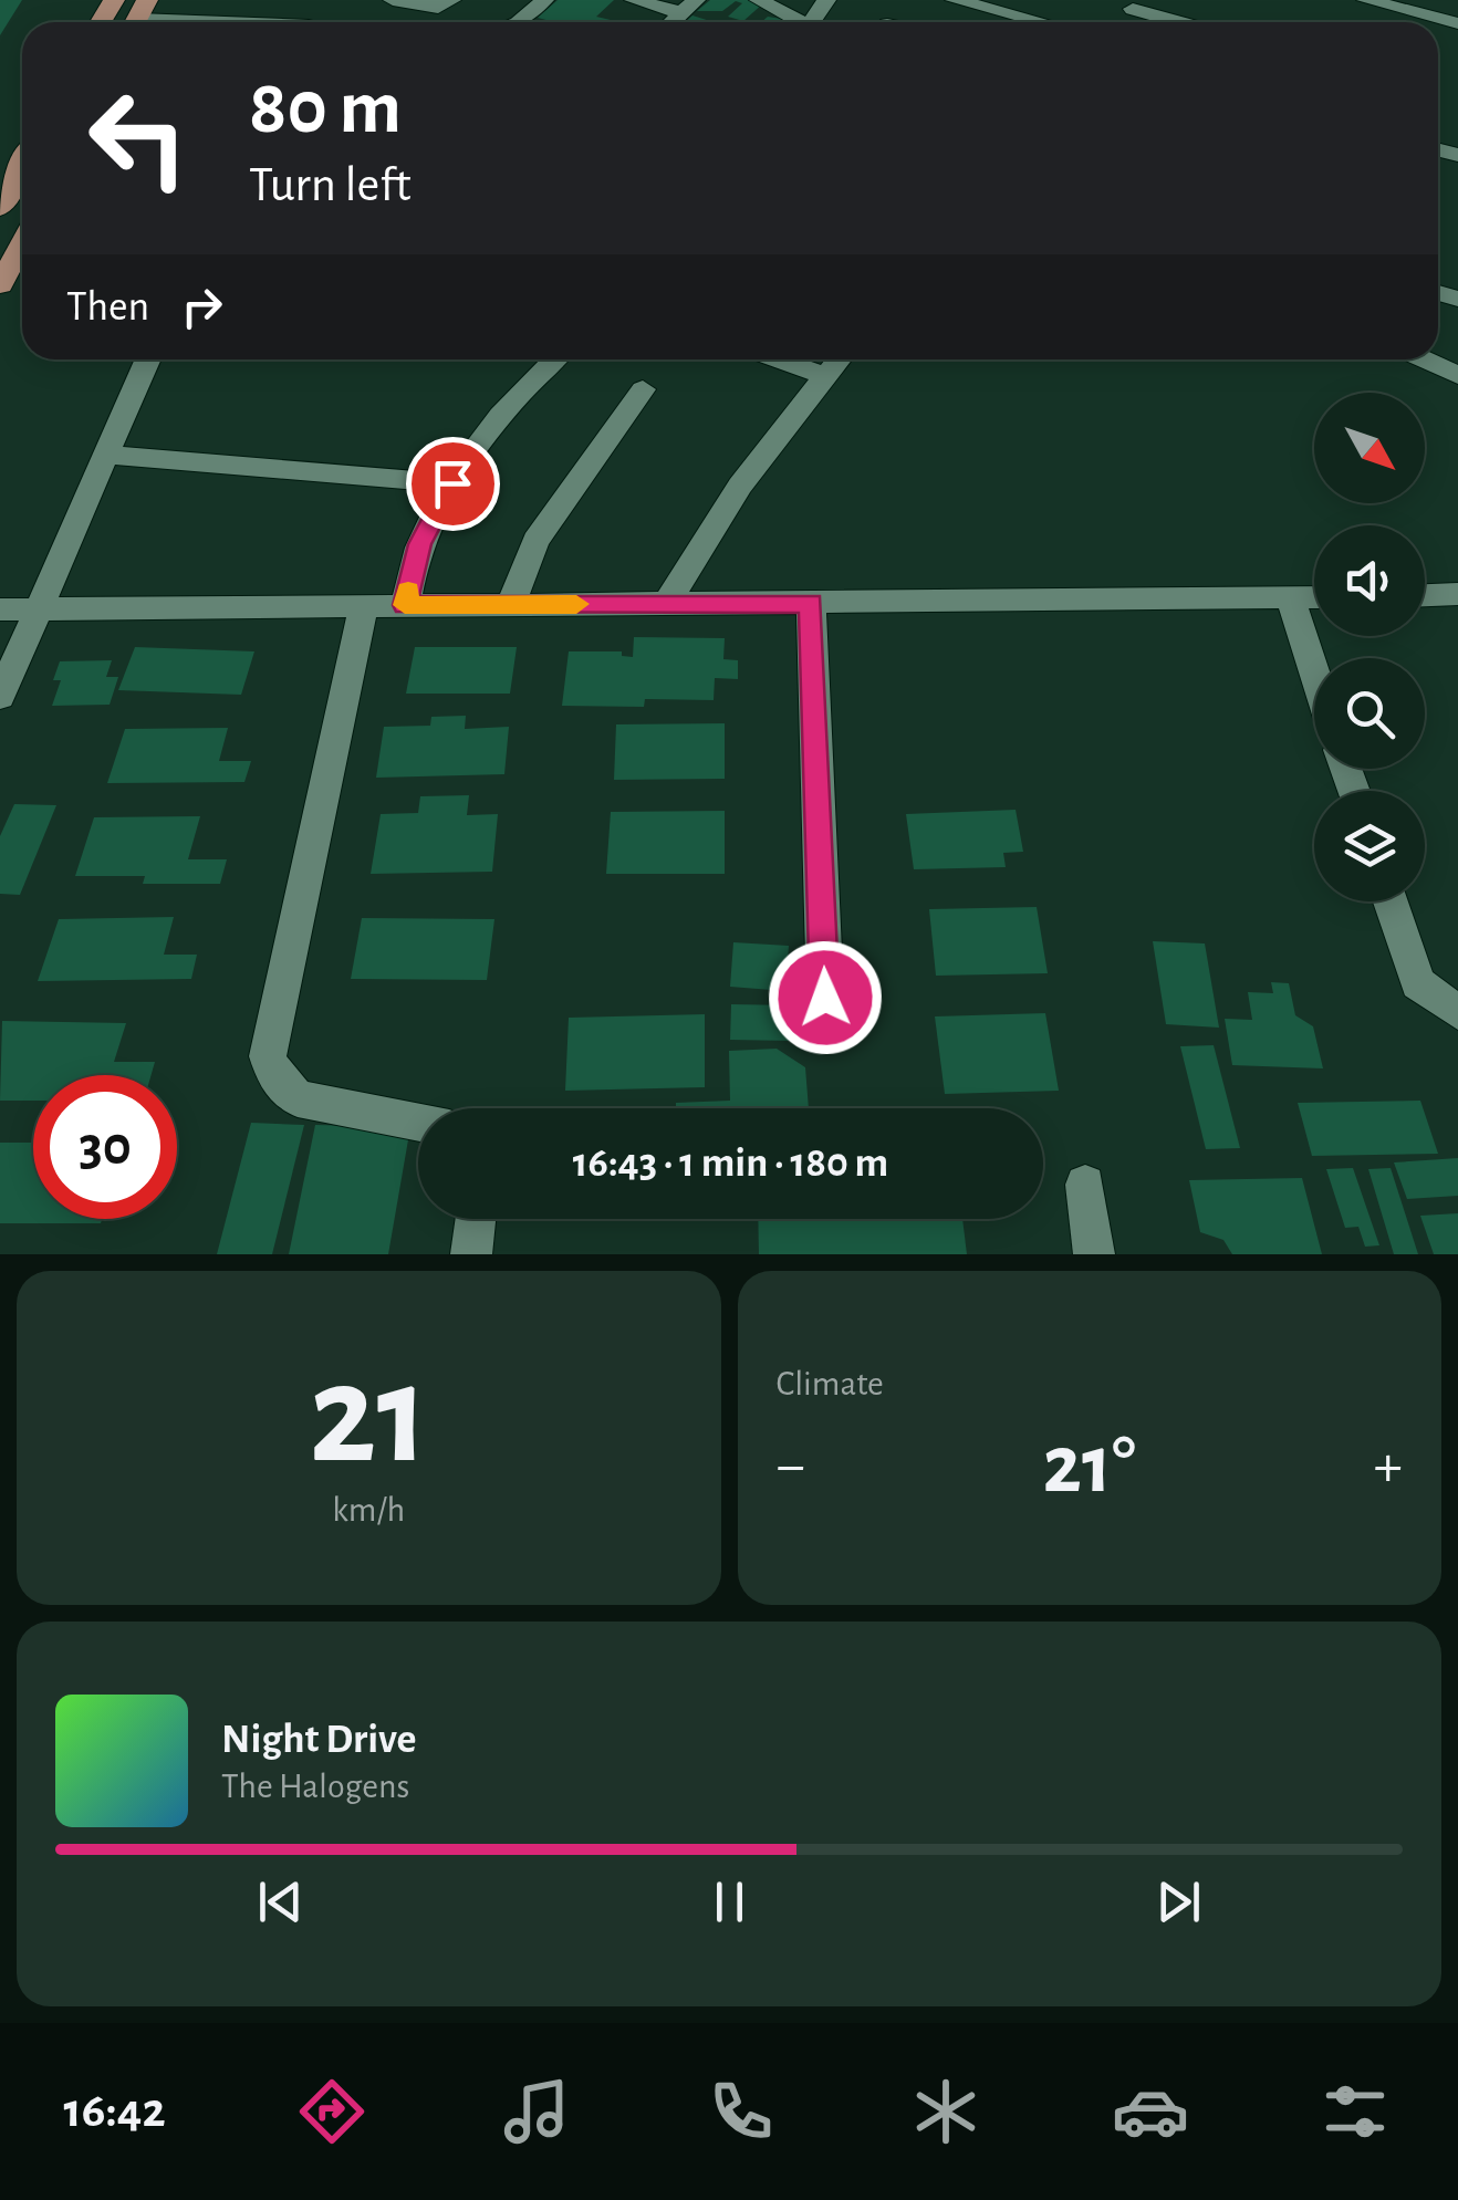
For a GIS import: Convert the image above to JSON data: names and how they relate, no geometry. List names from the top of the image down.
{
  "north": "bottom right",
  "page": {
    "turn": ["80 m", "Turn left"],
    "then": "Then",
    "limit": "30",
    "trip": "16:43 · 1 min · 180 m",
    "tile": [
      ["21", "km/h"],
      "Climate"
    ],
    "heat": ["−", "21°", "+"],
    "song": ["Night Drive", "The Halogens"],
    "tabs": "16:42"
  }
}
